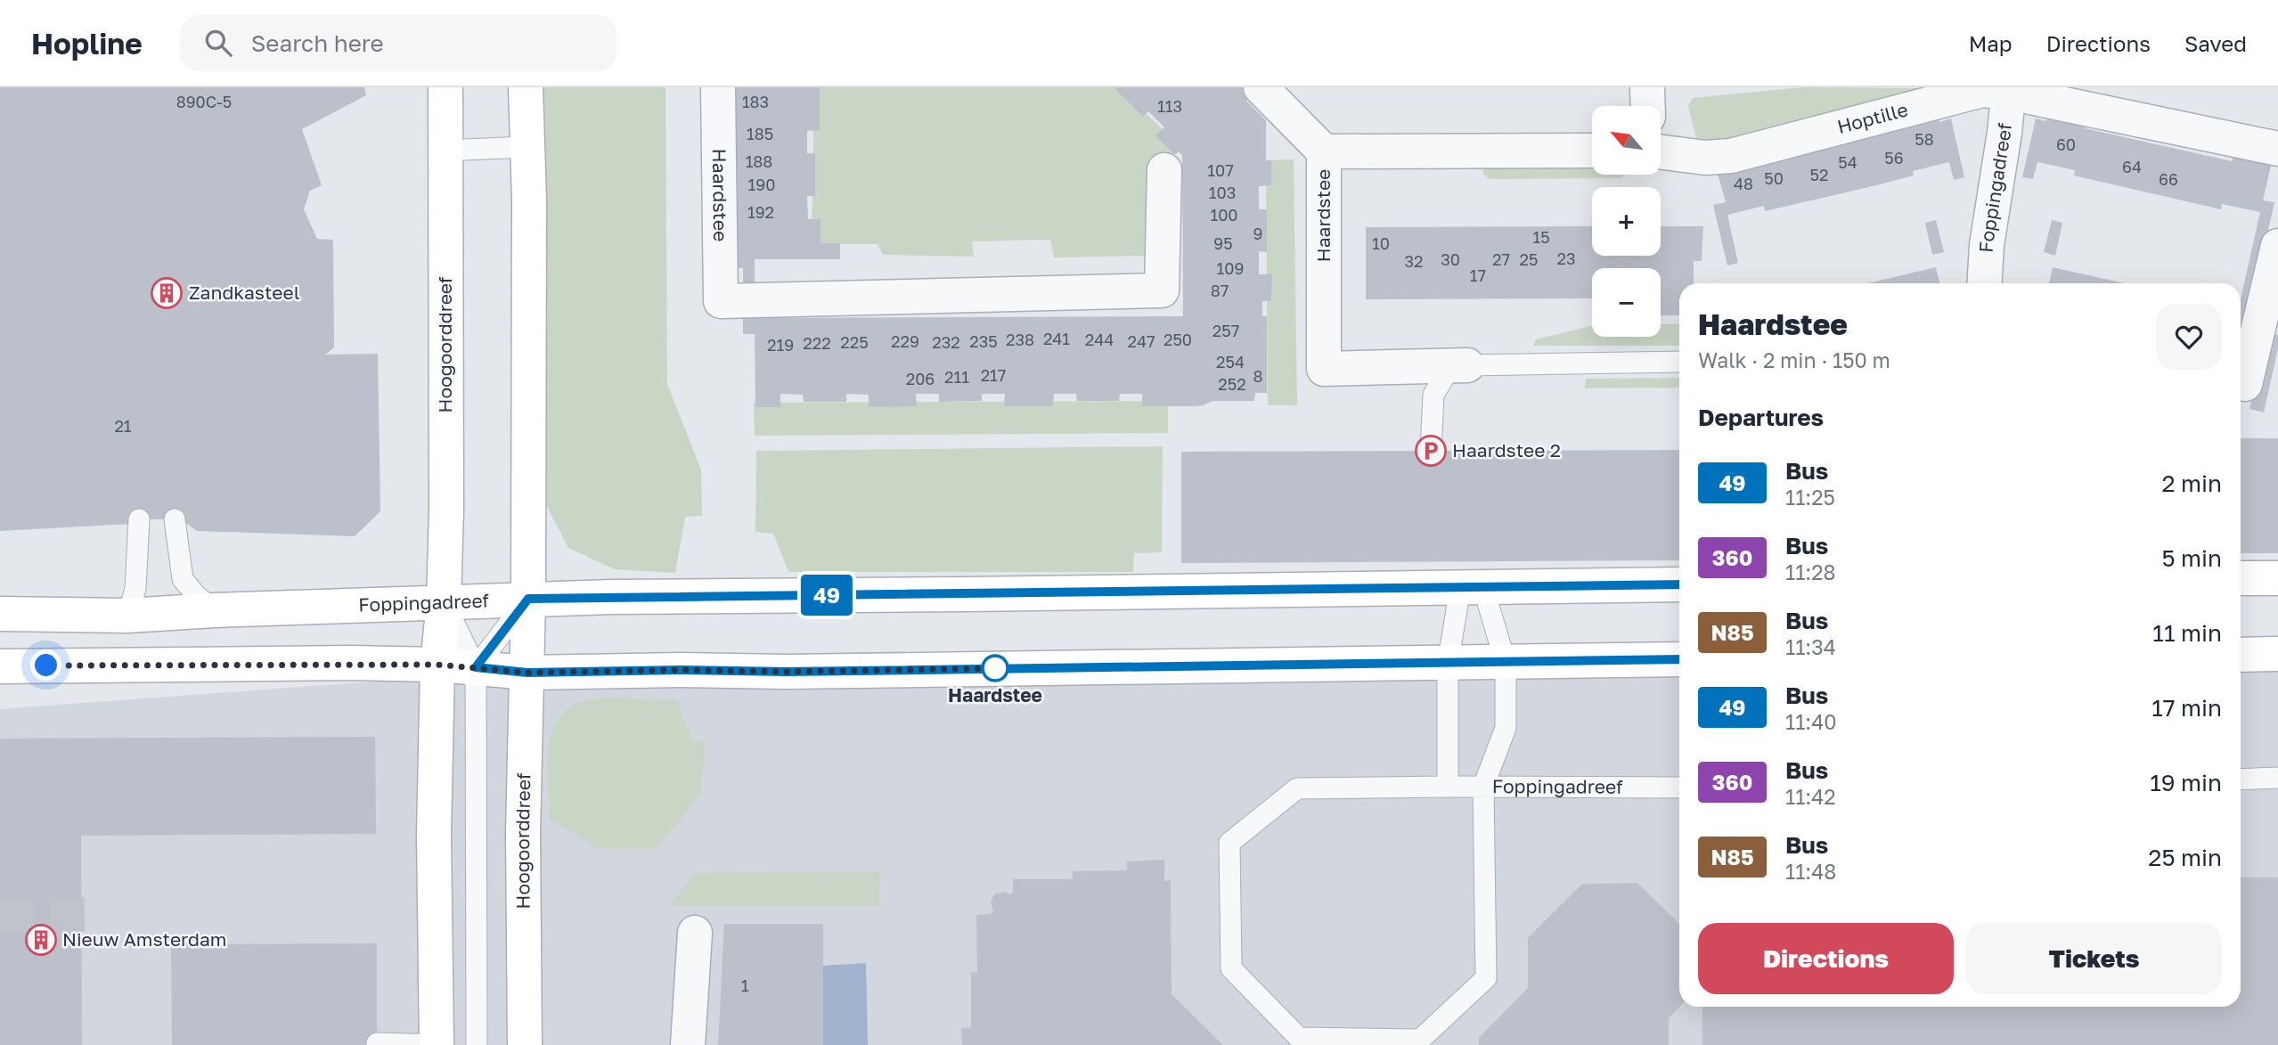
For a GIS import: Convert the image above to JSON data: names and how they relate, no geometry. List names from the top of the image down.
{
  "streets": {
    "street": [
      "Hoptille",
      "Foppingadreef",
      "Haardstee",
      "Hoogoorddreef"
    ]
  },
  "crossings": [
    ["Hoptille", "Foppingadreef"],
    ["Foppingadreef", "Hoogoorddreef"]
  ],
  "places": {
    "building": ["Zandkasteel", "Nieuw Amsterdam"],
    "parking": ["Haardstee 2"],
    "other": ["Haardstee"]
  },
  "lines": ["bus line 49"],
  "house_numbers": [
    "890C-5",
    "183",
    "113",
    "185",
    "58",
    "60",
    "56",
    "188",
    "54",
    "64",
    "107",
    "52",
    "50",
    "66",
    "48",
    "190",
    "103",
    "192",
    "100",
    "9",
    "15",
    "95",
    "10",
    "23",
    "30",
    "27",
    "25",
    "32",
    "109",
    "17",
    "87",
    "257",
    "241",
    "238",
    "244",
    "250",
    "229",
    "235",
    "247",
    "225",
    "232",
    "222",
    "219",
    "254",
    "217",
    "8",
    "211",
    "206",
    "252",
    "21",
    "1"
  ],
  "north": "top left",
  "page": {
    "header": "Hopline",
    "search": "Search here",
    "nav": ["Map", "Directions", "Saved"],
    "on_map": "49",
    "map_buttons": ["+", "−"],
    "heading": [
      ["Haardstee", "Walk · 2 min · 150 m"],
      "Departures"
    ],
    "list": [
      {
        "mark": "49",
        "name": "Bus",
        "note": "11:25",
        "value": "2 min"
      },
      {
        "mark": "360",
        "name": "Bus",
        "note": "11:28",
        "value": "5 min"
      },
      {
        "mark": "N85",
        "name": "Bus",
        "note": "11:34",
        "value": "11 min"
      },
      {
        "mark": "49",
        "name": "Bus",
        "note": "11:40",
        "value": "17 min"
      },
      {
        "mark": "360",
        "name": "Bus",
        "note": "11:42",
        "value": "19 min"
      },
      {
        "mark": "N85",
        "name": "Bus",
        "note": "11:48",
        "value": "25 min"
      }
    ],
    "buttons": ["Directions", "Tickets"]
  }
}
